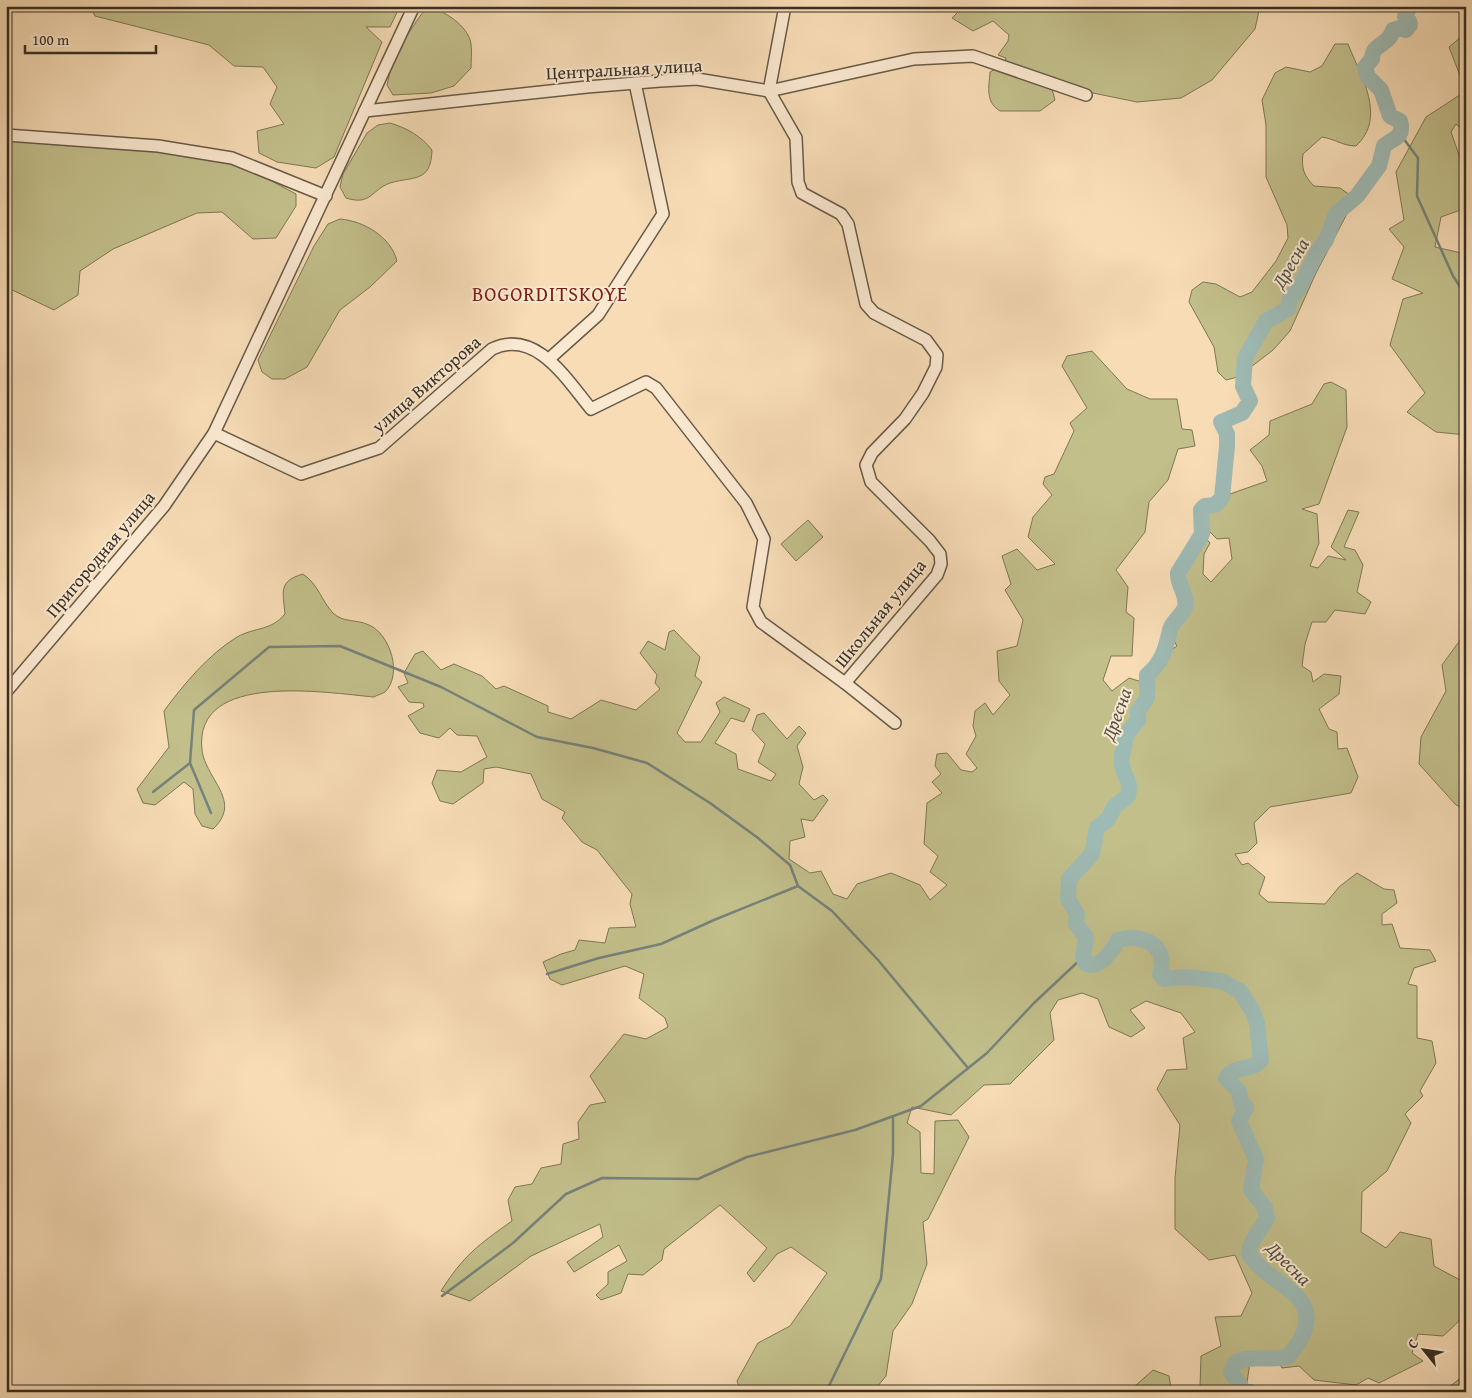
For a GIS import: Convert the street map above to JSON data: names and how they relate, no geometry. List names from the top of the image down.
{
  "streets": {
    "street": [
      "Центральная улица",
      "улица Викторова",
      "Пригородная улица",
      "Школьная улица"
    ]
  },
  "crossings": [
    ["Центральная улица", "Пригородная улица"],
    ["Центральная улица", "Школьная улица"],
    ["улица Викторова", "Пригородная улица"],
    ["улица Викторова", "Школьная улица"]
  ],
  "districts": ["BOGORDITSKOYE"],
  "water": ["Дресна"],
  "scale_bar": "100 m",
  "north": "top left"
}
